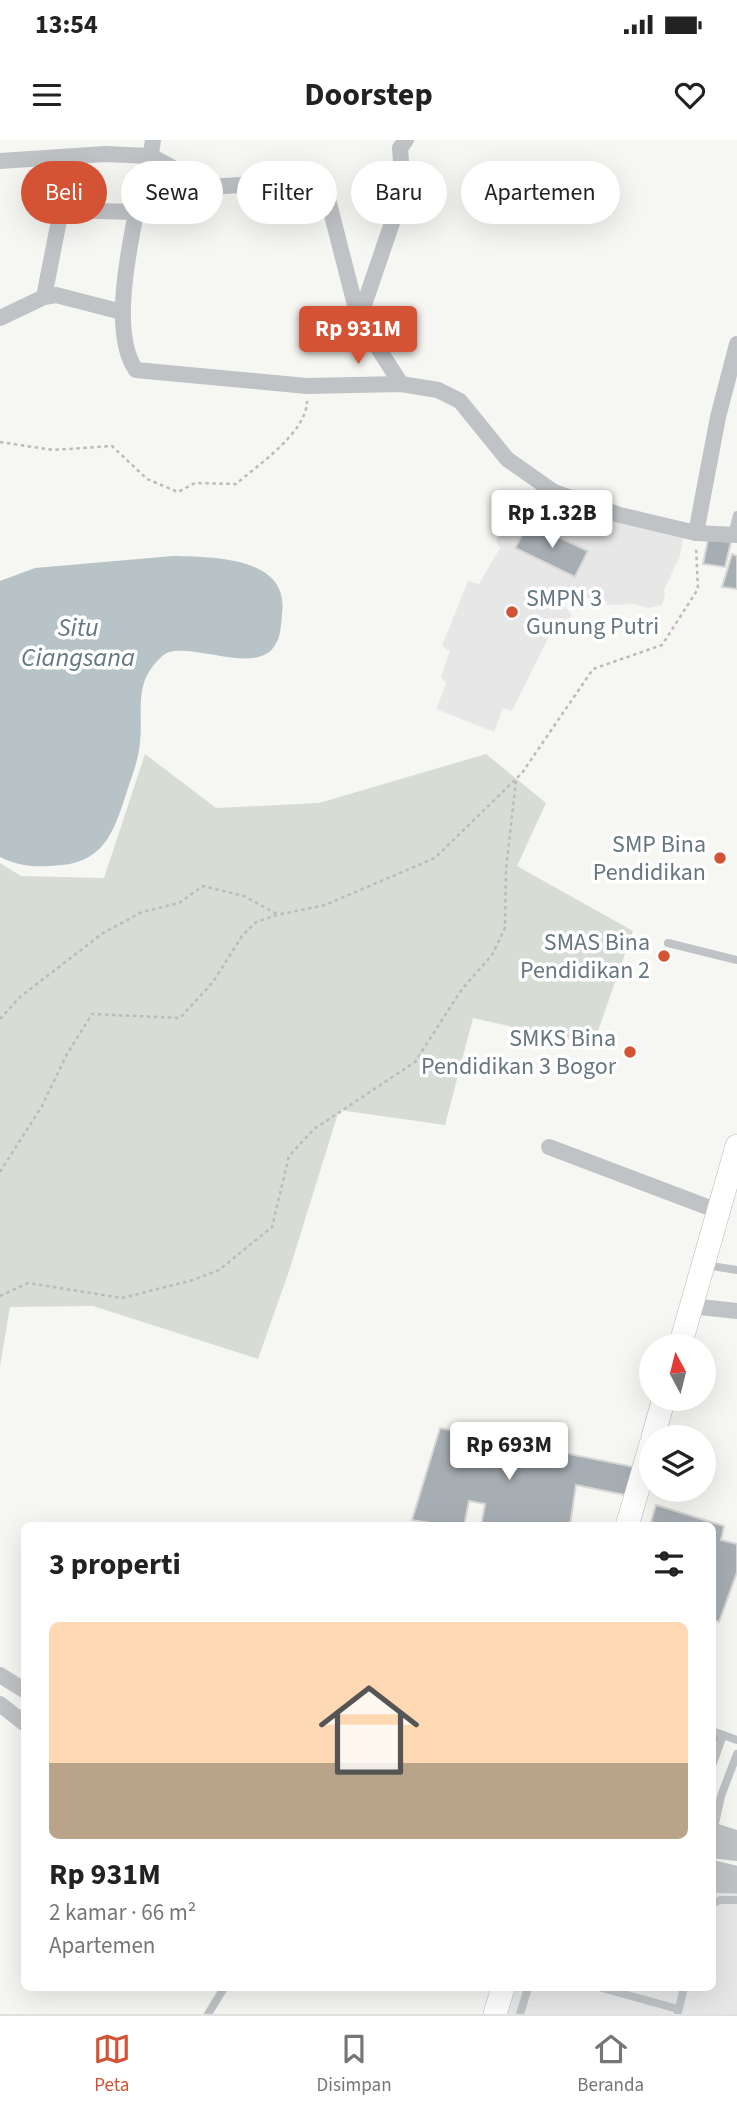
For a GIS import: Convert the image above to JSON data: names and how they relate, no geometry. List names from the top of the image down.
{
  "water": ["Situ Ciangsana"],
  "places": [
    "SMPN 3 Gunung Putri",
    "SMP Bina Pendidikan",
    "SMAS Bina Pendidikan 2",
    "SMKS Bina Pendidikan 3 Bogor"
  ],
  "north": "top",
  "page": {
    "status": "13:54",
    "header": "Doorstep",
    "chip": [
      "Beli",
      "Sewa",
      "Filter",
      "Baru",
      "Apartemen"
    ],
    "price": ["Rp 931M", "Rp 1.32B", "Rp 693M"],
    "heading": "3 properti",
    "list": [
      {
        "name": "Rp 931M",
        "note": "2 kamar · 66 m² · Apartemen"
      }
    ],
    "tabs": ["Peta", "Disimpan", "Beranda"]
  }
}
